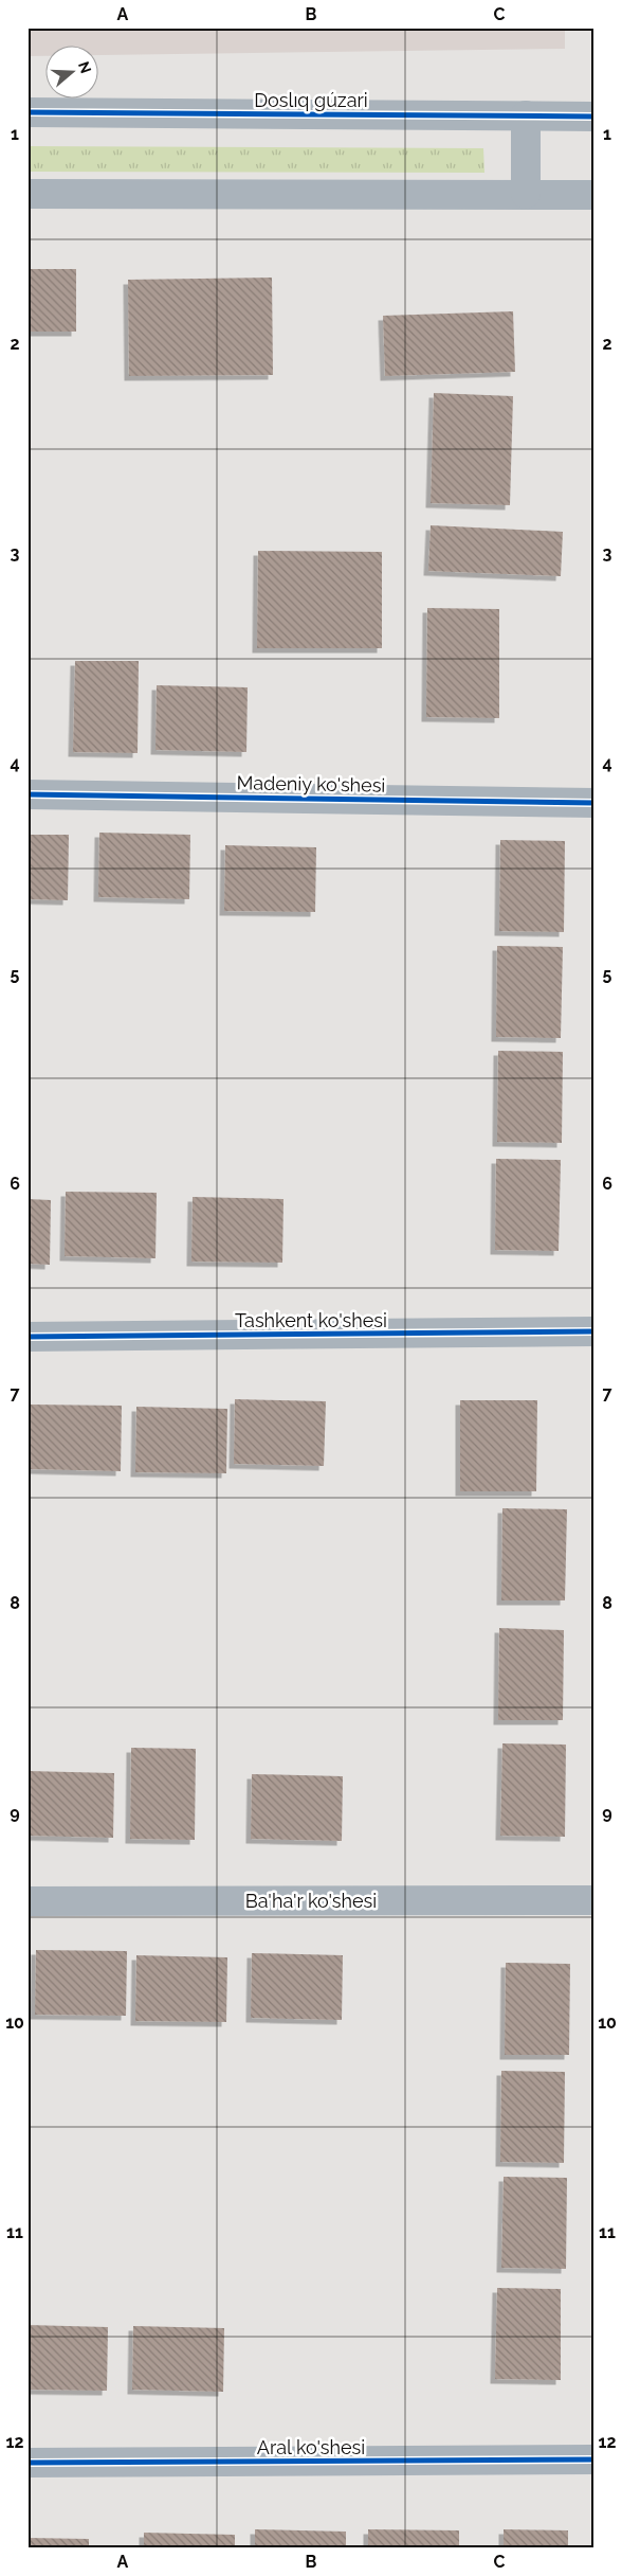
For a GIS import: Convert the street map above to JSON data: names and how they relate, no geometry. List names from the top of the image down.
{
  "streets": {
    "street": [
      "Doslıq gúzari",
      "Madeniy ko'shesi",
      "Tashkent ko'shesi",
      "Ba'ha'r ko'shesi",
      "Aral ko'shesi"
    ]
  },
  "north": "right",
  "grid": {
    "columns": ["A", "B", "C"],
    "rows": [
      "1",
      "2",
      "3",
      "4",
      "5",
      "6",
      "7",
      "8",
      "9",
      "10",
      "11",
      "12"
    ]
  }
}
